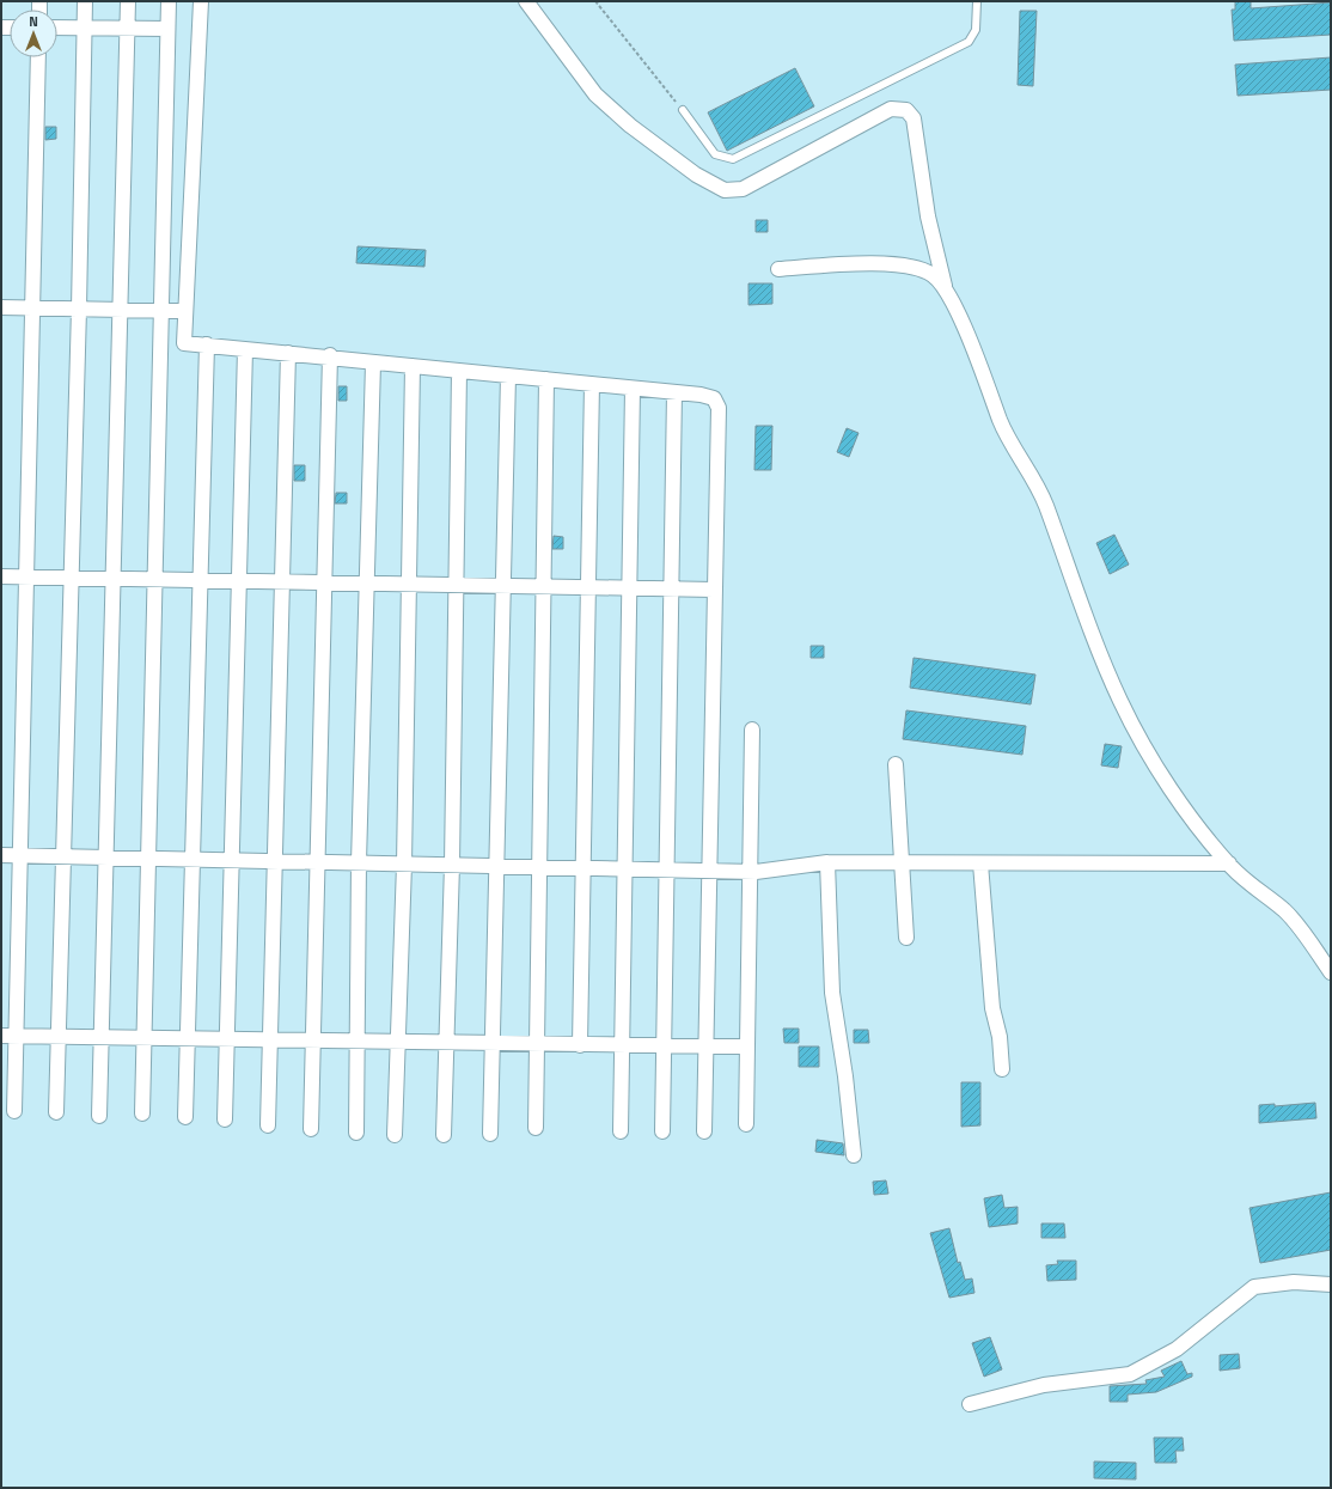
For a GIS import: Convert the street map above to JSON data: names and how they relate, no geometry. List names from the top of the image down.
{
  "north": "top"
}
